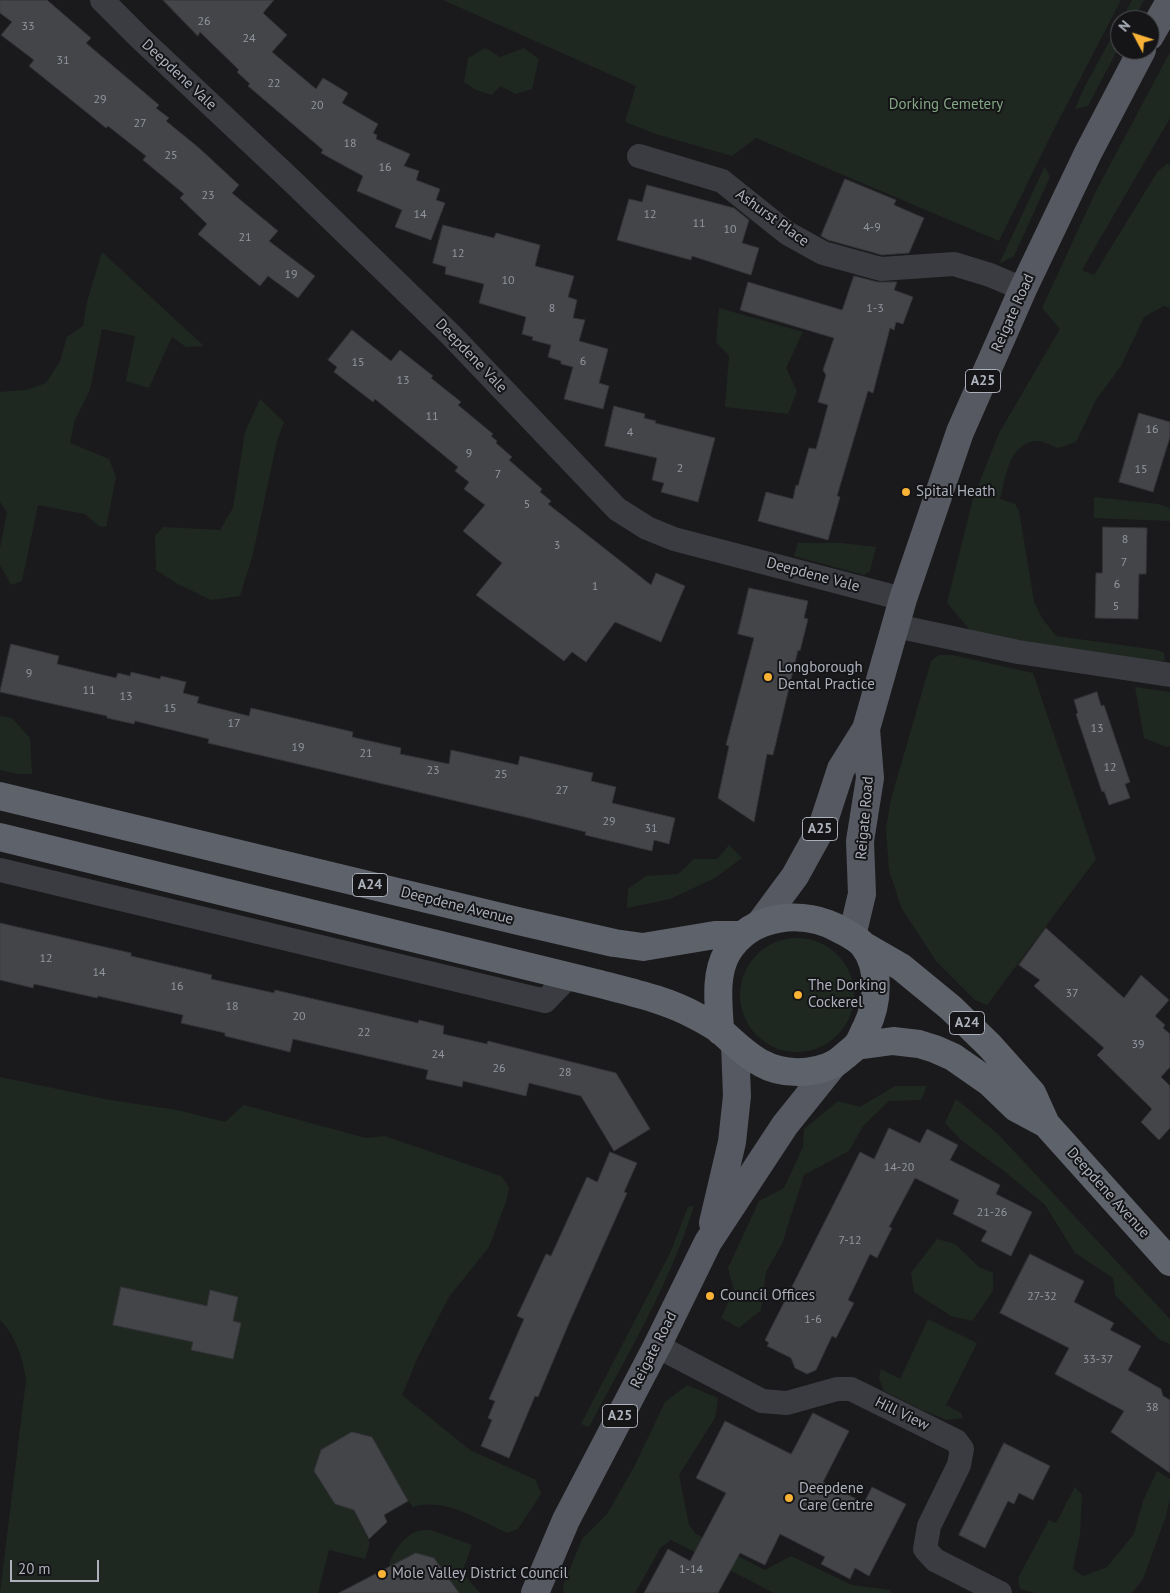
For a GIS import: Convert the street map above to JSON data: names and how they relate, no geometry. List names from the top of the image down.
{
  "streets": {
    "highway": ["A24", "Deepdene Avenue"],
    "main road": ["Reigate Road", "A25"],
    "street": ["Deepdene Vale", "Ashurst Place", "Hill View"]
  },
  "crossings": [
    ["Deepdene Vale", "Reigate Road"],
    ["Ashurst Place", "Reigate Road"],
    ["Reigate Road", "A24"],
    ["Reigate Road", "Deepdene Avenue"],
    ["Reigate Road", "Hill View"],
    ["A24", "Deepdene Avenue"]
  ],
  "parks": ["Dorking Cemetery"],
  "places": [
    "Spital Heath",
    "Longborough Dental Practice",
    "The Dorking Cockerel",
    "Council Offices",
    "Deepdene Care Centre",
    "Mole Valley District Council"
  ],
  "house_numbers": [
    "26",
    "33",
    "24",
    "31",
    "22",
    "29",
    "20",
    "27",
    "18",
    "25",
    "16",
    "23",
    "14",
    "12",
    "11",
    "4-9",
    "10",
    "21",
    "12",
    "19",
    "10",
    "8",
    "1-3",
    "6",
    "15",
    "13",
    "11",
    "16",
    "4",
    "9",
    "2",
    "15",
    "7",
    "5",
    "8",
    "3",
    "7",
    "6",
    "1",
    "5",
    "9",
    "11",
    "13",
    "15",
    "17",
    "13",
    "19",
    "21",
    "12",
    "23",
    "25",
    "27",
    "29",
    "31",
    "12",
    "14",
    "16",
    "37",
    "18",
    "20",
    "22",
    "39",
    "24",
    "26",
    "28",
    "14-20",
    "21-26",
    "7-12",
    "27-32",
    "1-6",
    "33-37",
    "38",
    "1-14"
  ],
  "scale_bar": "20 m",
  "north": "top left"
}
